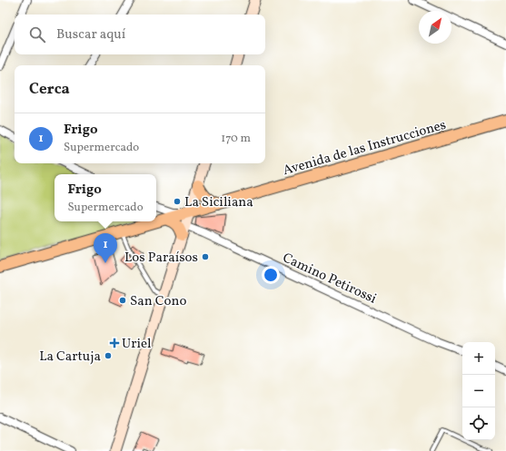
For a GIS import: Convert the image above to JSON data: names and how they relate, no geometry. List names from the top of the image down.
{
  "streets": {
    "main road": ["Avenida de las Instrucciones"],
    "street": ["Camino Petirossi"]
  },
  "places": {
    "other": [
      "La Siciliana",
      "Los Paraísos",
      "San Cono",
      "La Cartuja"
    ],
    "health": ["Uriel"]
  },
  "north": "top right",
  "page": {
    "search": "Buscar aquí",
    "heading": "Cerca",
    "list": [
      {
        "mark": "1",
        "name": "Frigo",
        "note": "Supermercado",
        "value": "170 m"
      }
    ],
    "popup": ["Frigo", "Supermercado"],
    "pins": "1",
    "map_buttons": ["+", "−"]
  }
}
